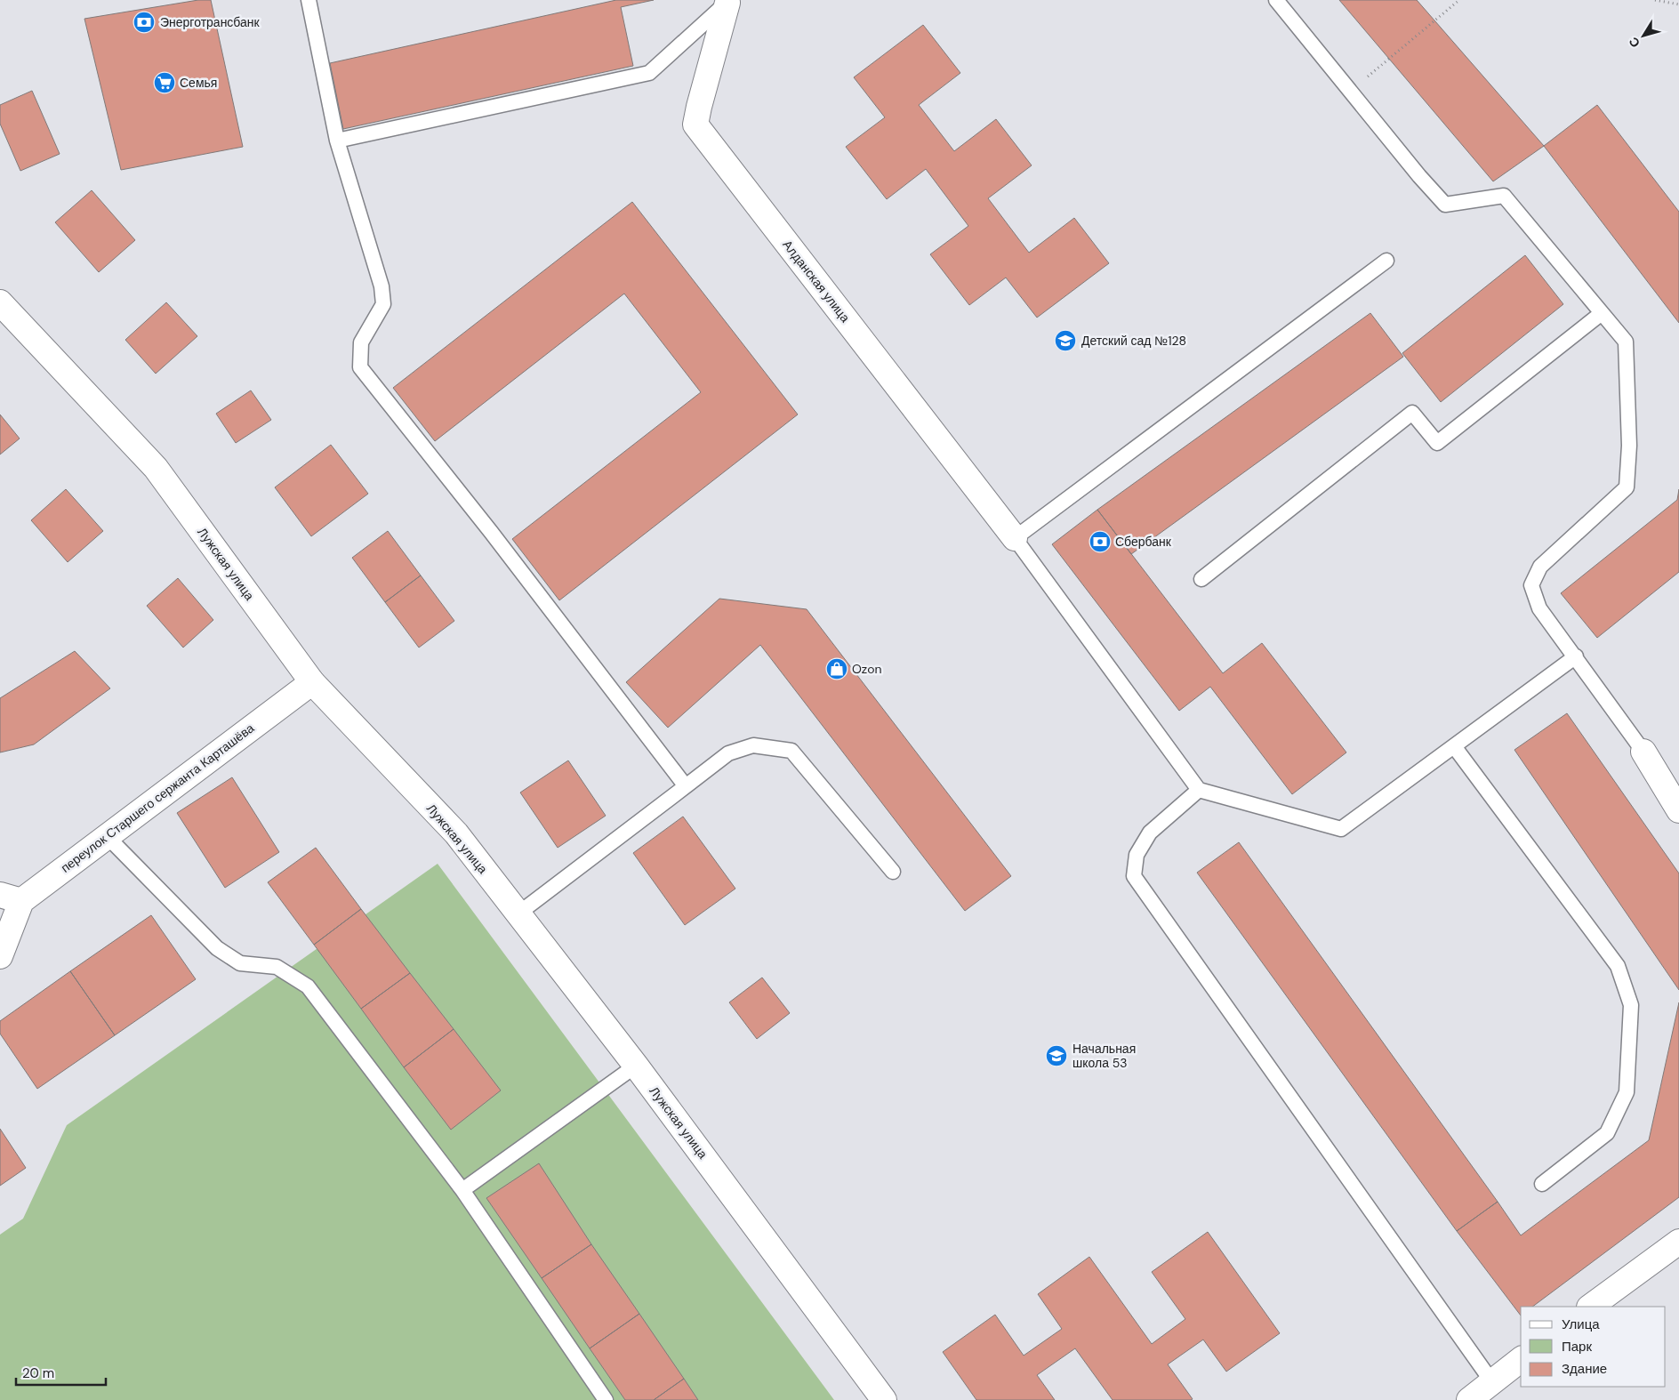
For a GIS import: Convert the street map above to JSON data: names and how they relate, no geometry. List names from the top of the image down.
{
  "streets": {
    "street": ["Алданская улица", "Лужская улица", "переулок Старшего сержанта Карташёва"]
  },
  "crossings": [
    ["Лужская улица", "переулок Старшего сержанта Карташёва"]
  ],
  "places": {
    "bank": ["Энерготрансбанк", "Сбербанк"],
    "supermarket": ["Семья"],
    "school or university": ["Детский сад №128", "Начальная школа 53"],
    "shop": ["Ozon"]
  },
  "legend": ["Улица", "Парк", "Здание"],
  "scale_bar": "20 m",
  "north": "bottom left"
}
